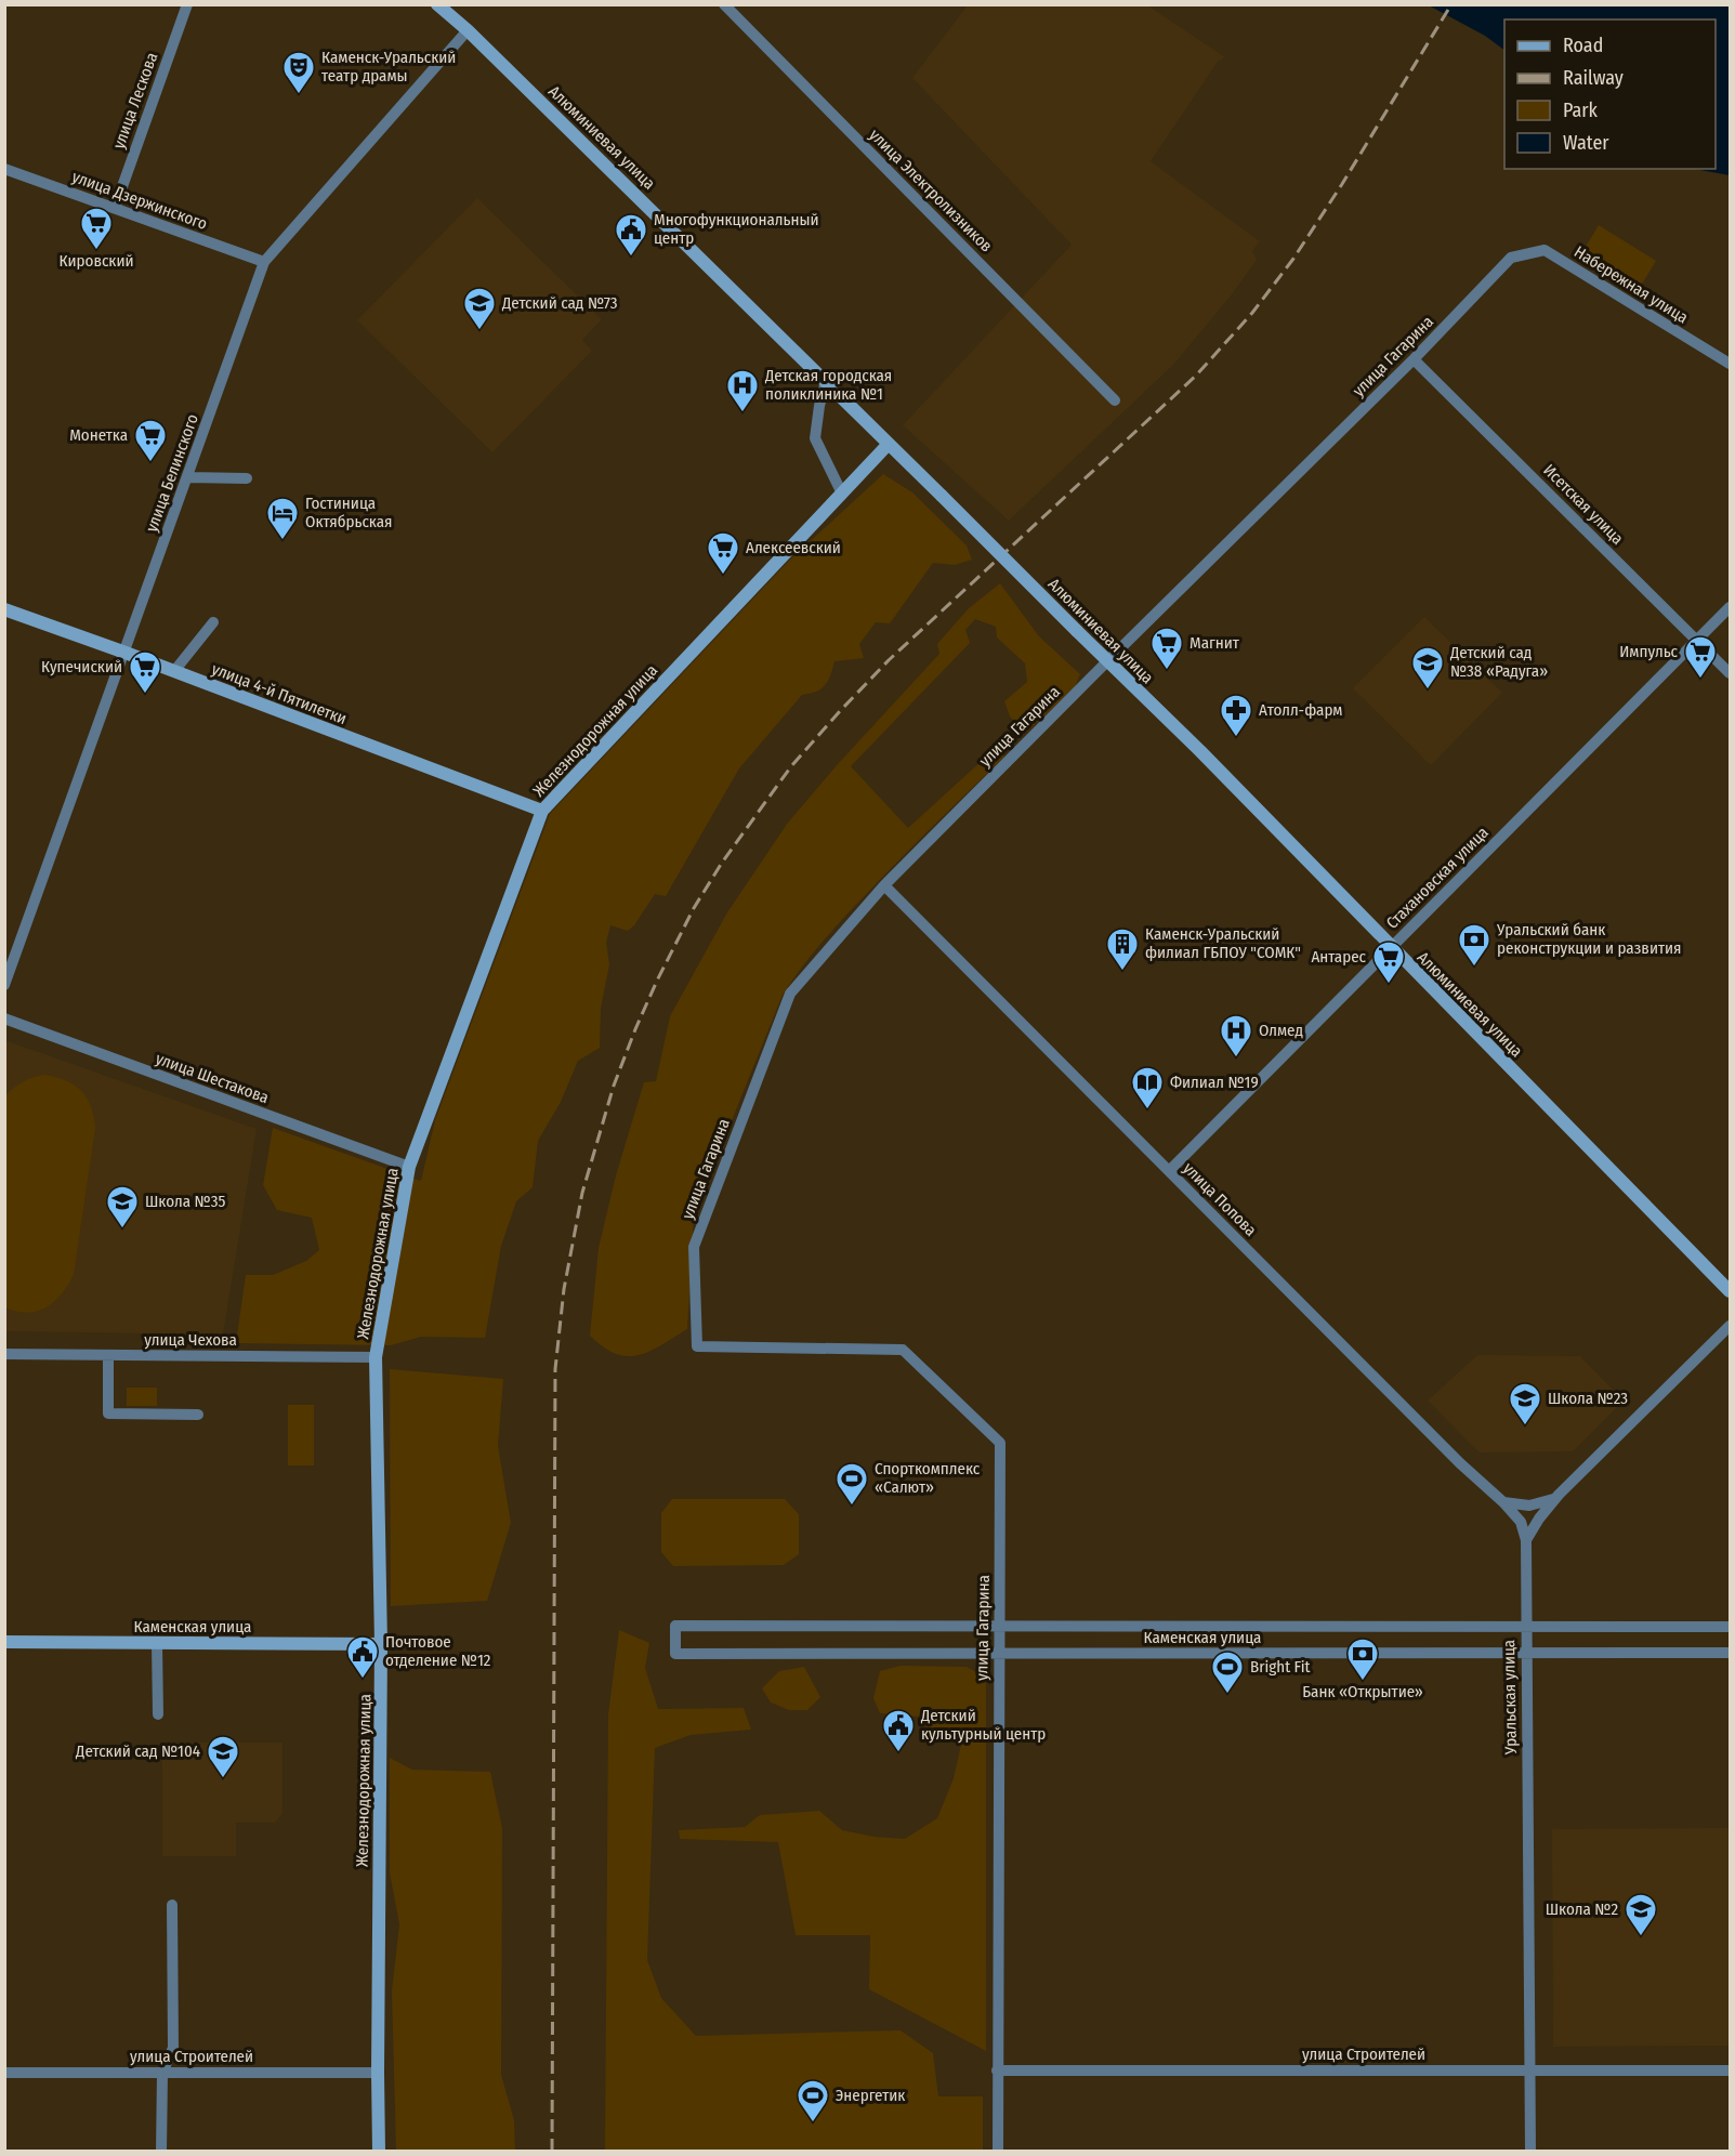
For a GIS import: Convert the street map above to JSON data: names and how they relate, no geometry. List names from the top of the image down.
{
  "streets": {
    "street": [
      "улица Лескова",
      "Алюминиевая улица",
      "улица Электролизников",
      "улица Дзержинского",
      "Набережная улица",
      "улица Гагарина",
      "улица Белинского",
      "Исетская улица",
      "улица 4-й Пятилетки",
      "Железнодорожная улица",
      "Стахановская улица",
      "улица Шестакова",
      "улица Попова",
      "улица Чехова",
      "Каменская улица",
      "Уральская улица",
      "улица Строителей"
    ]
  },
  "crossings": [
    ["улица Лескова", "улица Дзержинского"],
    ["Алюминиевая улица", "улица Гагарина"],
    ["Алюминиевая улица", "улица Белинского"],
    ["Алюминиевая улица", "Железнодорожная улица"],
    ["Алюминиевая улица", "Стахановская улица"],
    ["улица Дзержинского", "улица Белинского"],
    ["Набережная улица", "улица Гагарина"],
    ["улица Гагарина", "Исетская улица"],
    ["улица Гагарина", "улица Попова"],
    ["улица Гагарина", "Каменская улица"],
    ["улица Гагарина", "улица Строителей"],
    ["улица Белинского", "улица 4-й Пятилетки"],
    ["Исетская улица", "Стахановская улица"],
    ["улица 4-й Пятилетки", "Железнодорожная улица"],
    ["Железнодорожная улица", "улица Шестакова"],
    ["Железнодорожная улица", "улица Чехова"],
    ["Железнодорожная улица", "Каменская улица"],
    ["Железнодорожная улица", "улица Строителей"],
    ["Стахановская улица", "улица Попова"],
    ["улица Попова", "Уральская улица"],
    ["Каменская улица", "Уральская улица"],
    ["Уральская улица", "улица Строителей"]
  ],
  "places": {
    "theatre": ["Каменск-Уральский театр драмы"],
    "supermarket": [
      "Кировский",
      "Монетка",
      "Алексеевский",
      "Магнит",
      "Импульс",
      "Купечиский",
      "Антарес"
    ],
    "public building": ["Многофункциональный центр", "Почтовое отделение №12", "Детский культурный центр"],
    "school or university": [
      "Детский сад №73",
      "Детский сад №38 «Радуга»",
      "Школа №35",
      "Школа №23",
      "Детский сад №104",
      "Школа №2"
    ],
    "hospital": ["Детская городская поликлиника №1", "Олмед"],
    "hotel": ["Гостиница Октябрьская"],
    "pharmacy": ["Атолл-фарм"],
    "bank": ["Уральский банк реконструкции и развития", "Банк «Открытие»"],
    "building": ["Каменск-Уральский филиал ГБПОУ \"СОМК\""],
    "library": ["Филиал №19"],
    "sports": ["Спорткомплекс «Салют»", "Bright Fit", "Энергетик"]
  },
  "legend": [
    "Road",
    "Railway",
    "Park",
    "Water"
  ]
}
